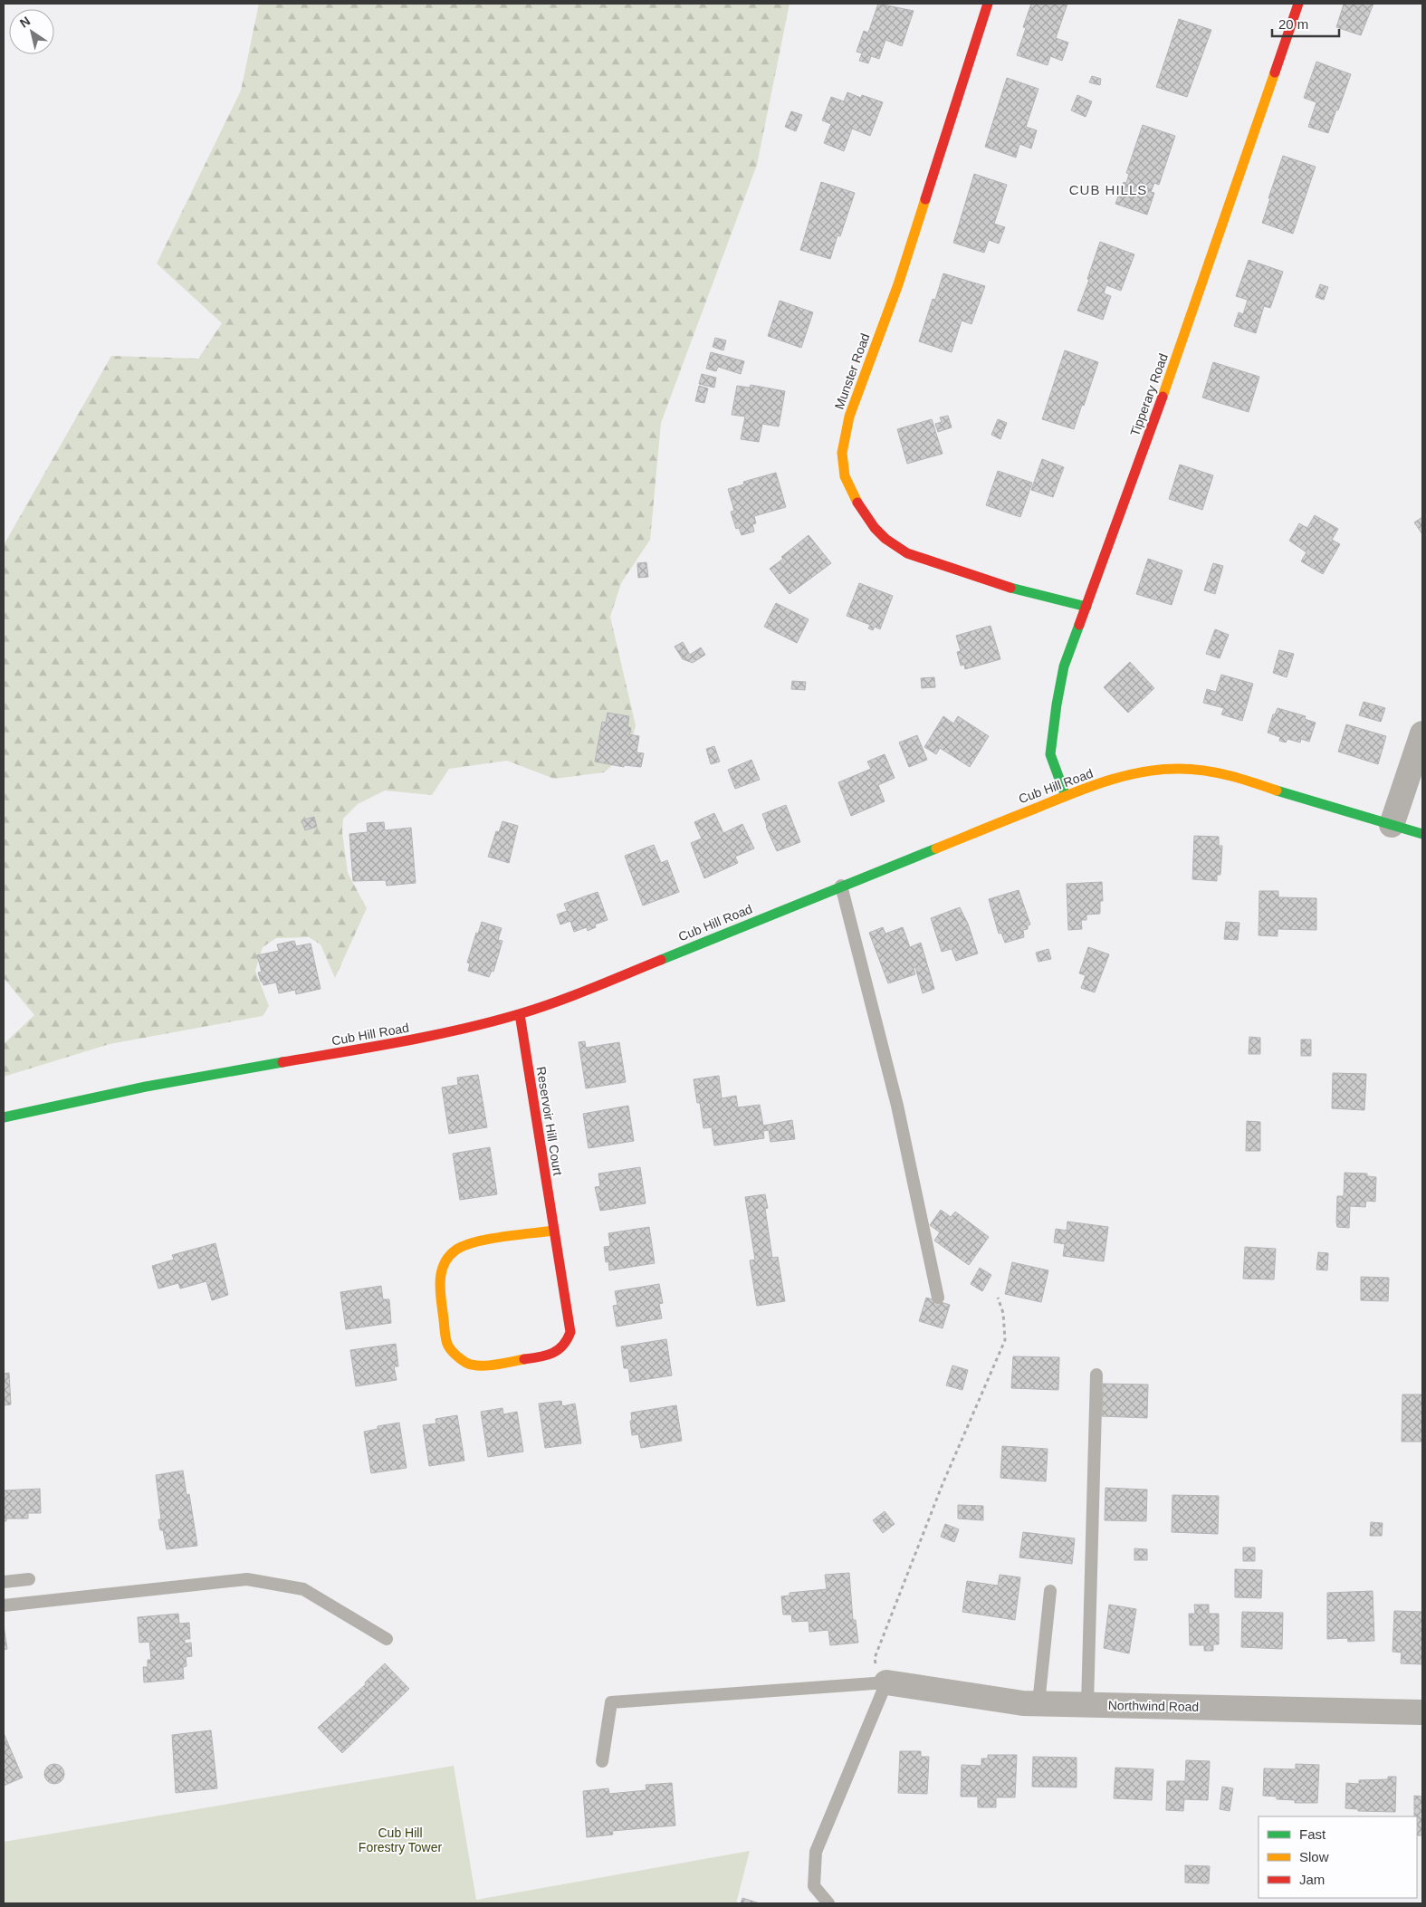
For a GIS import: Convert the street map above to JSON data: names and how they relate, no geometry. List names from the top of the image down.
{
  "streets": {
    "street": [
      "Munster Road",
      "Tipperary Road",
      "Cub Hill Road",
      "Reservoir Hill Court",
      "Northwind Road"
    ]
  },
  "crossings": [
    ["Munster Road", "Tipperary Road"],
    ["Tipperary Road", "Cub Hill Road"],
    ["Cub Hill Road", "Reservoir Hill Court"]
  ],
  "districts": ["CUB HILLS"],
  "parks": ["Cub Hill Forestry Tower"],
  "legend": ["Fast", "Slow", "Jam"],
  "scale_bar": "20 m",
  "north": "top left"
}
